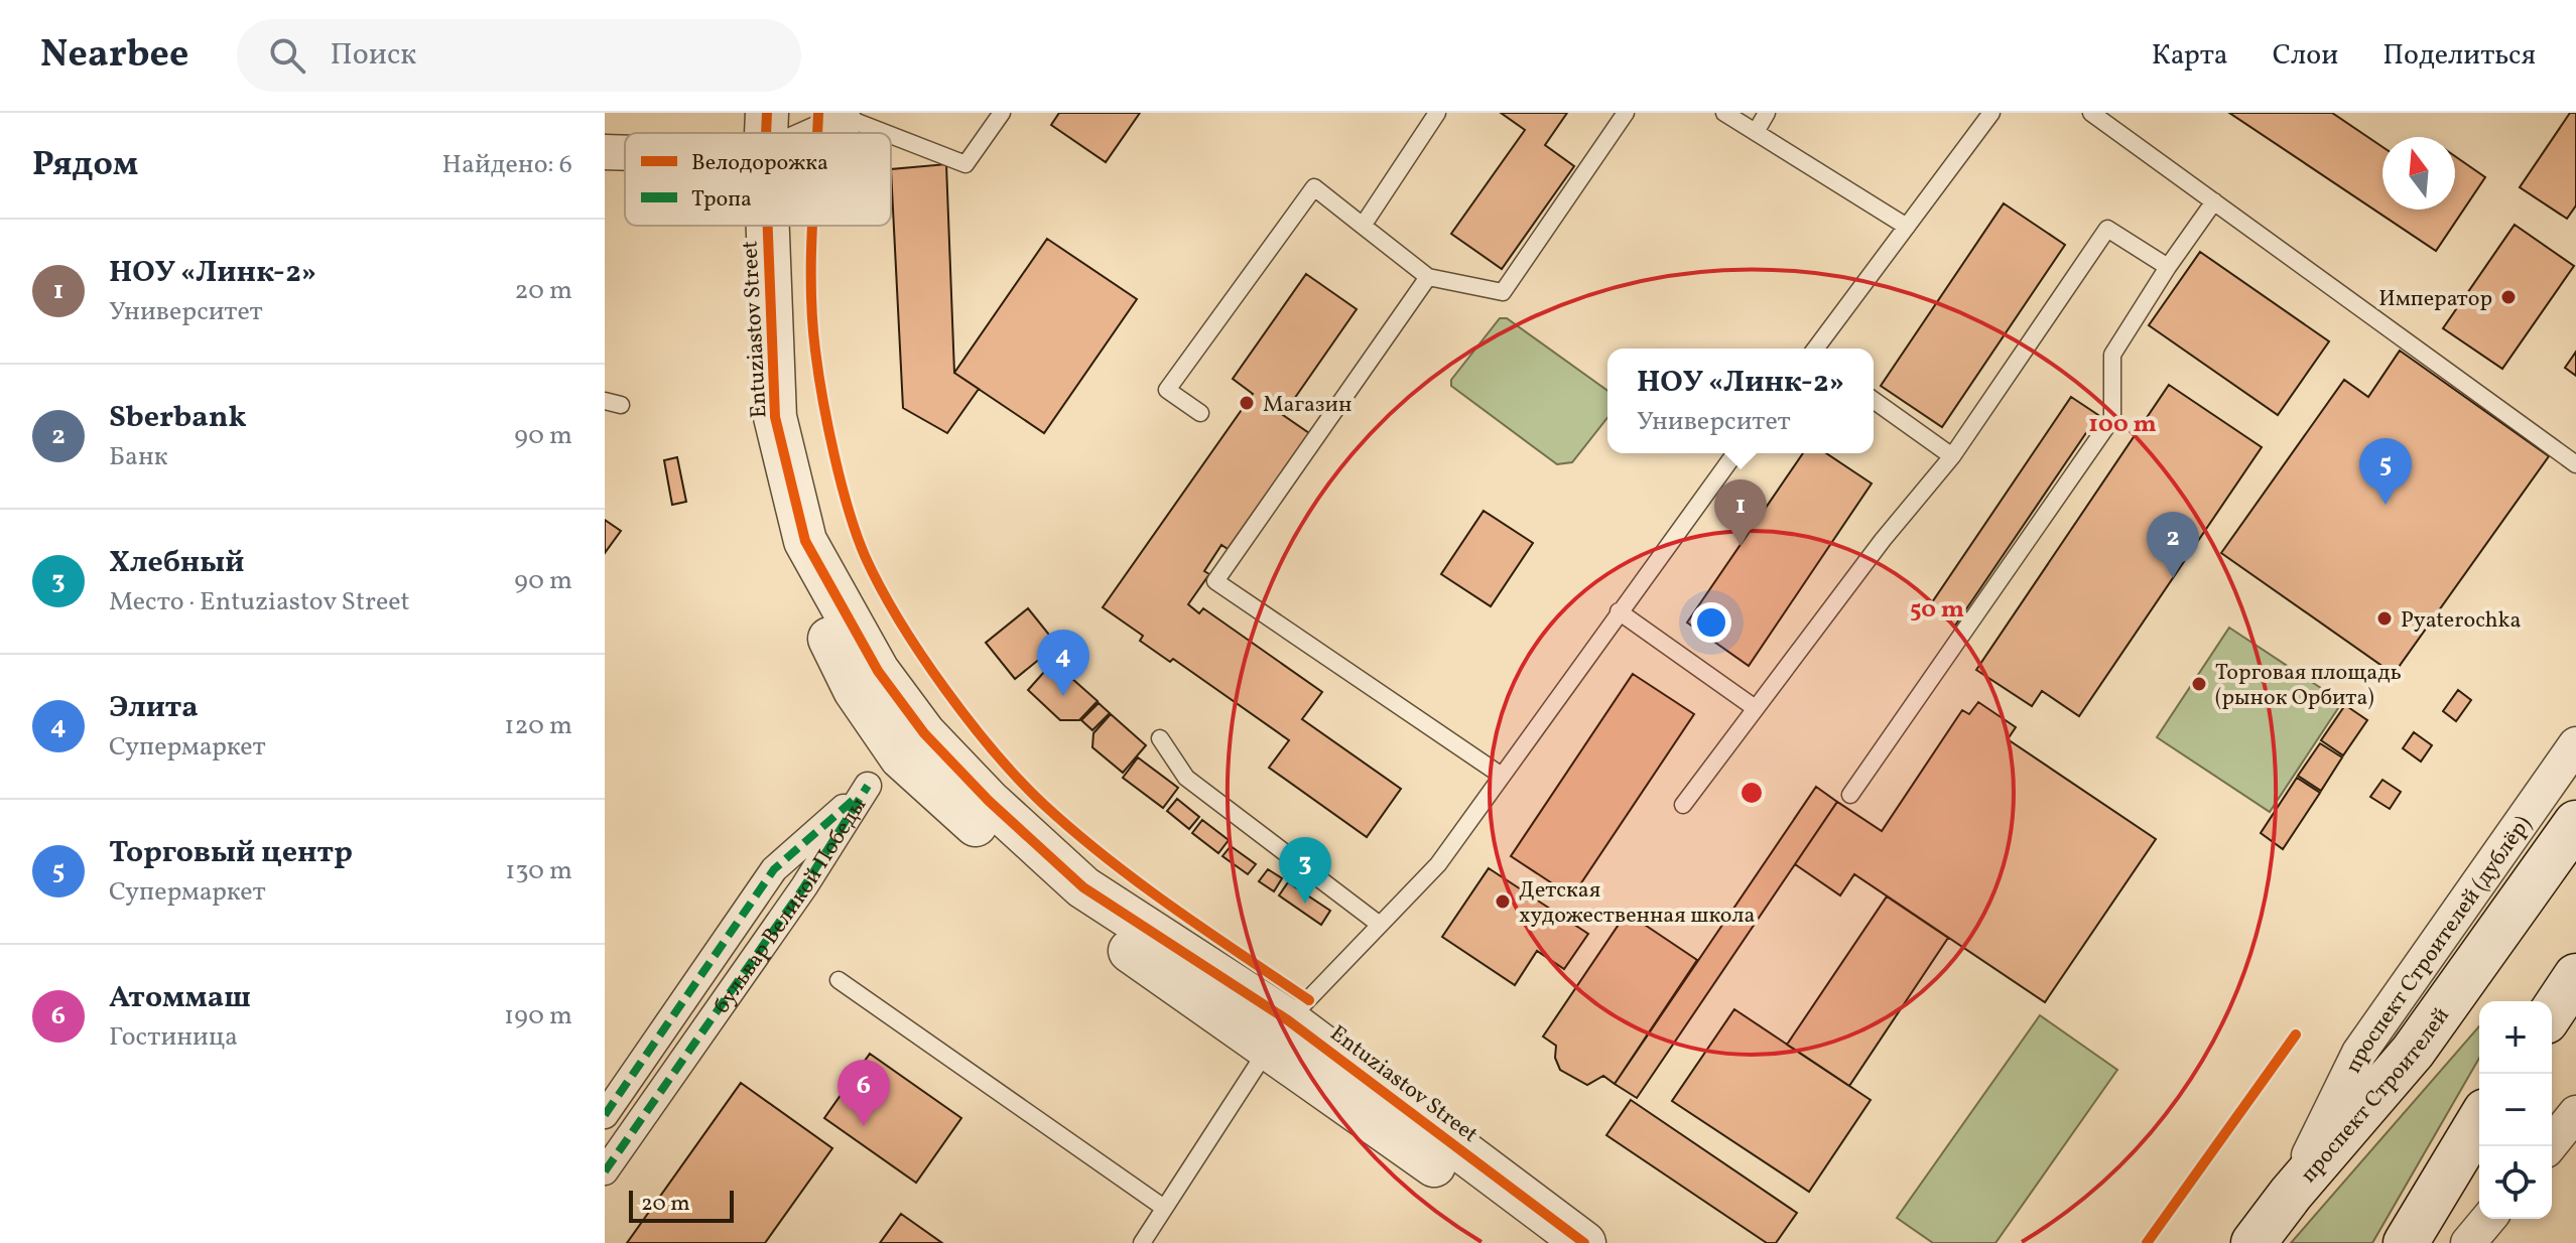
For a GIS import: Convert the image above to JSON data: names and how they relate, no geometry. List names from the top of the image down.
{
  "streets": {
    "main road": ["проспект Строителей"],
    "street": ["Entuziastov Street", "бульвар Великой Победы", "проспект Строителей (дублёр)"]
  },
  "crossings": [
    ["проспект Строителей (дублёр)", "проспект Строителей"]
  ],
  "places": [
    "Император",
    "Магазин",
    "Pyaterochka",
    "Торговая площадь (рынок Орбита)",
    "Детская художественная школа"
  ],
  "legend": ["Велодорожка", "Тропа"],
  "scale_bar": "20 m",
  "north": "top",
  "page": {
    "header": "Nearbee",
    "search": "Поиск",
    "nav": ["Карта", "Слои", "Поделиться"],
    "heading": ["Рядом", "Найдено: 6"],
    "list": [
      {
        "mark": "1",
        "name": "НОУ «Линк-2»",
        "note": "Университет",
        "value": "20 m"
      },
      {
        "mark": "2",
        "name": "Sberbank",
        "note": "Банк",
        "value": "90 m"
      },
      {
        "mark": "3",
        "name": "Хлебный",
        "note": "Место · Entuziastov Street",
        "value": "90 m"
      },
      {
        "mark": "4",
        "name": "Элита",
        "note": "Супермаркет",
        "value": "120 m"
      },
      {
        "mark": "5",
        "name": "Торговый центр",
        "note": "Супермаркет",
        "value": "130 m"
      },
      {
        "mark": "6",
        "name": "Атоммаш",
        "note": "Гостиница",
        "value": "190 m"
      }
    ],
    "popup": ["НОУ «Линк-2»", "Университет"],
    "pins": [
      "5",
      "1",
      "2",
      "4",
      "3",
      "6"
    ],
    "map_buttons": ["+", "−"],
    "scale": "20 m"
  },
  "rings": ["100 m", "50 m"]
}
